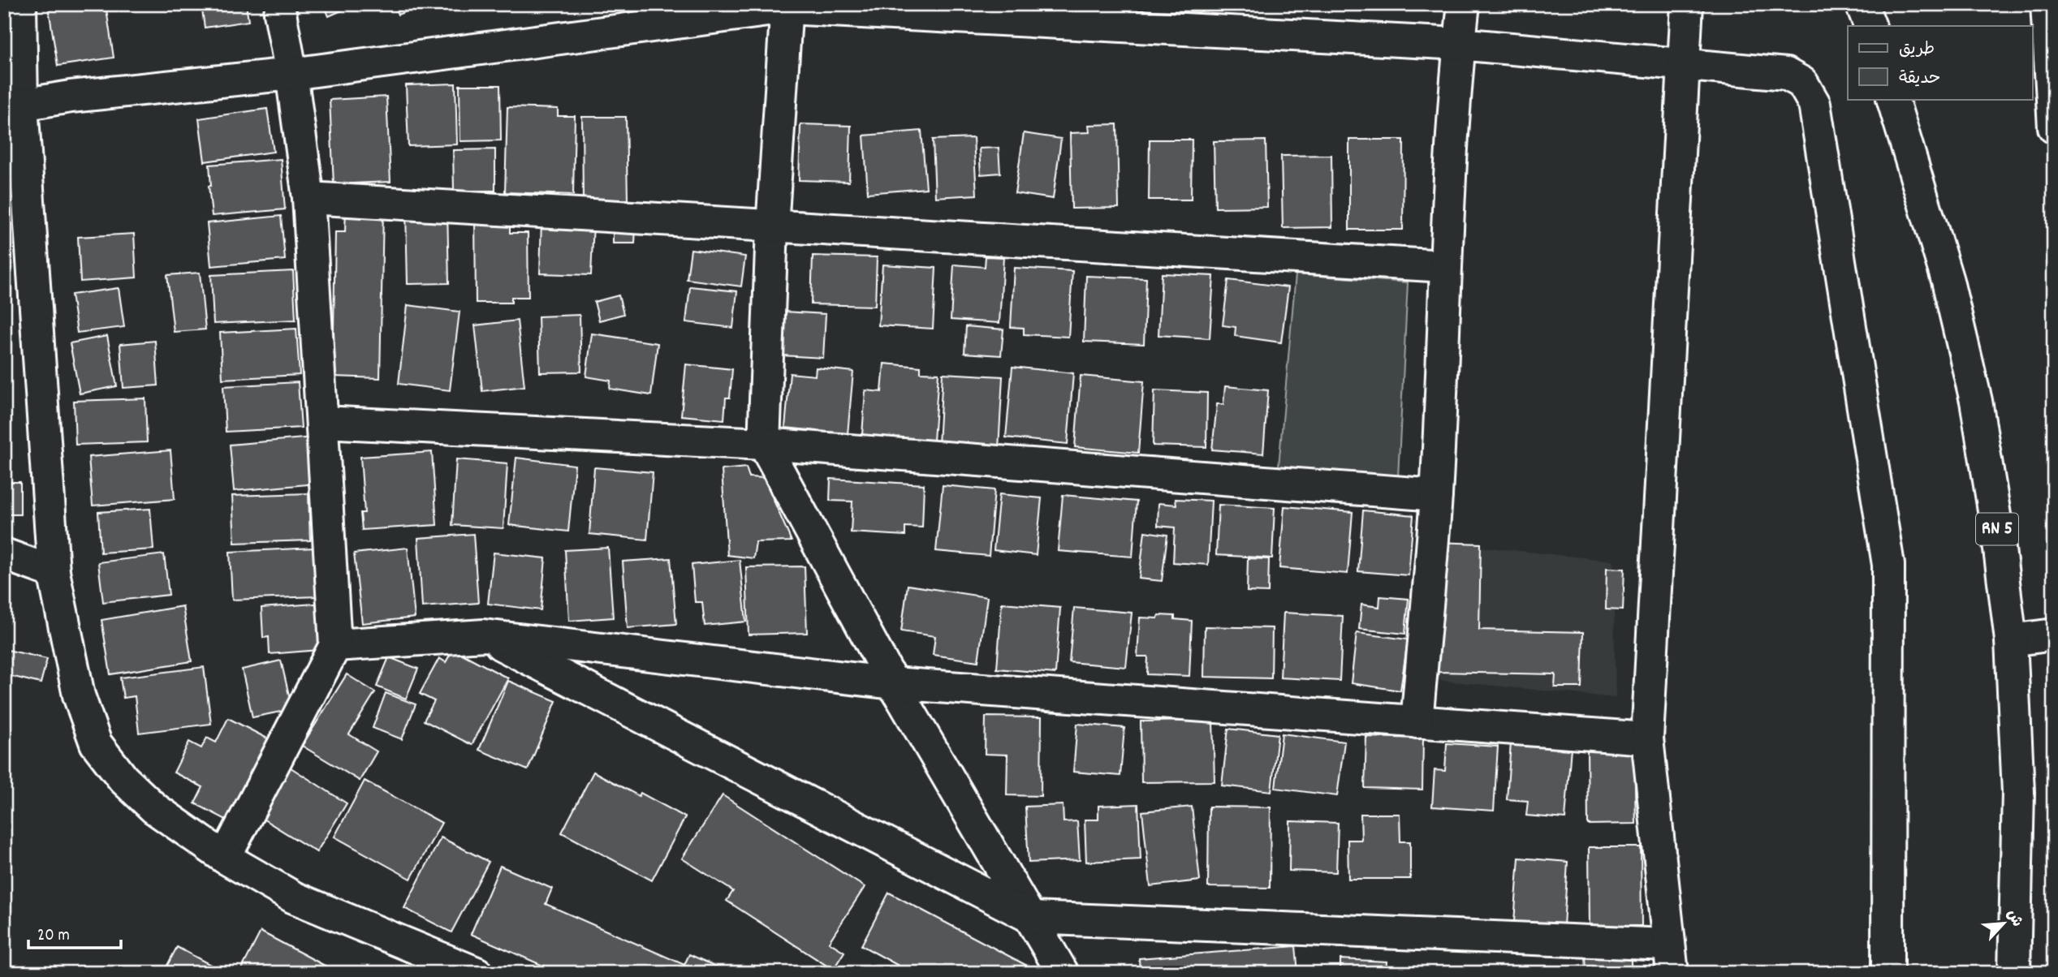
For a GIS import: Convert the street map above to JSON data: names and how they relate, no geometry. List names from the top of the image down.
{
  "streets": {
    "street": ["RN 5"]
  },
  "legend": ["طريق", "حديقة"],
  "scale_bar": "20 m",
  "north": "top right"
}
